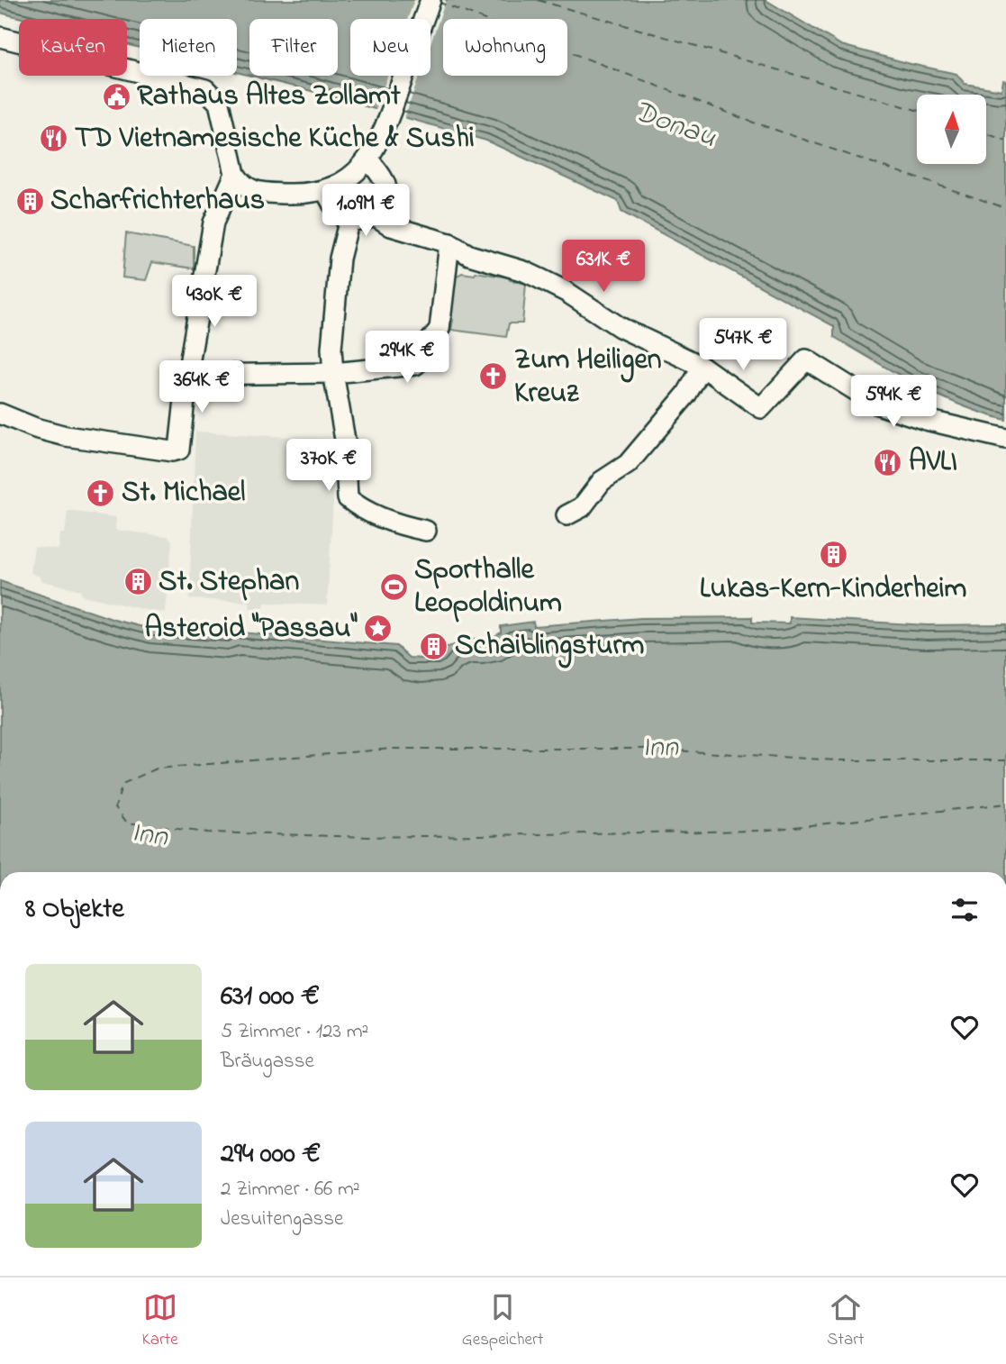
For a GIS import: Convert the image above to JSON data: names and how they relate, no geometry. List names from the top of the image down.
{
  "water": ["Donau", "Inn"],
  "places": {
    "public building": ["Rathaus Altes Zollamt"],
    "restaurant": ["TD Vietnamesische Küche & Sushi", "AVLI"],
    "building": [
      "Scharfrichterhaus",
      "Lukas-Kern-Kinderheim",
      "St. Stephan",
      "Schaiblingsturm"
    ],
    "church": ["Zum Heiligen Kreuz", "St. Michael"],
    "sports": ["Sporthalle Leopoldinum"],
    "place": ["Asteroid \"Passau\""]
  },
  "north": "top",
  "page": {
    "chip": [
      "Kaufen",
      "Mieten",
      "Filter",
      "Neu",
      "Wohnung"
    ],
    "price": [
      "1.09M €",
      "631K €",
      "430K €",
      "547K €",
      "294K €",
      "364K €",
      "594K €",
      "370K €"
    ],
    "heading": "8 Objekte",
    "list": [
      {
        "name": "631 000 €",
        "note": "5 Zimmer · 123 m² · Bräugasse"
      },
      {
        "name": "294 000 €",
        "note": "2 Zimmer · 66 m² · Jesuitengasse"
      }
    ],
    "tabs": ["Karte", "Gespeichert", "Start"]
  }
}
